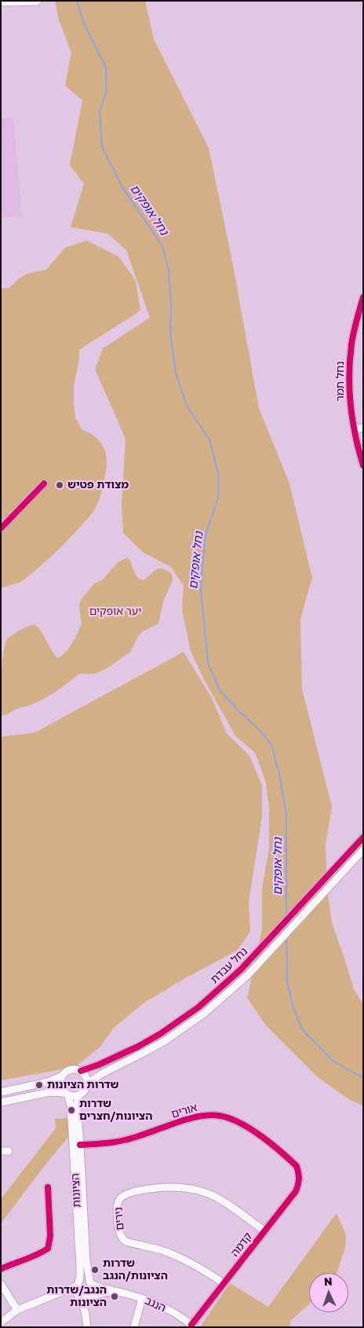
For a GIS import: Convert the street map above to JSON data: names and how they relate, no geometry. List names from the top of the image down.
{
  "streets": {
    "street": [
      "נחל תמר",
      "נחל עבדת",
      "אורים",
      "הציונות",
      "נירים",
      "קדמה",
      "הנגב"
    ]
  },
  "crossings": [
    ["נחל עבדת", "הציונות"],
    ["אורים", "הציונות"],
    ["אורים", "קדמה"],
    ["הציונות", "הנגב"],
    ["נירים", "קדמה"],
    ["קדמה", "הנגב"]
  ],
  "water": ["נחל אופקים"],
  "parks": ["יער אופקים"],
  "places": [
    "מצודת פטיש",
    "שדרות הציונות",
    "שדרות הציונות/חצרים",
    "שדרות הציונות/הנגב",
    "הנגב/שדרות הציונות"
  ],
  "north": "top"
}
